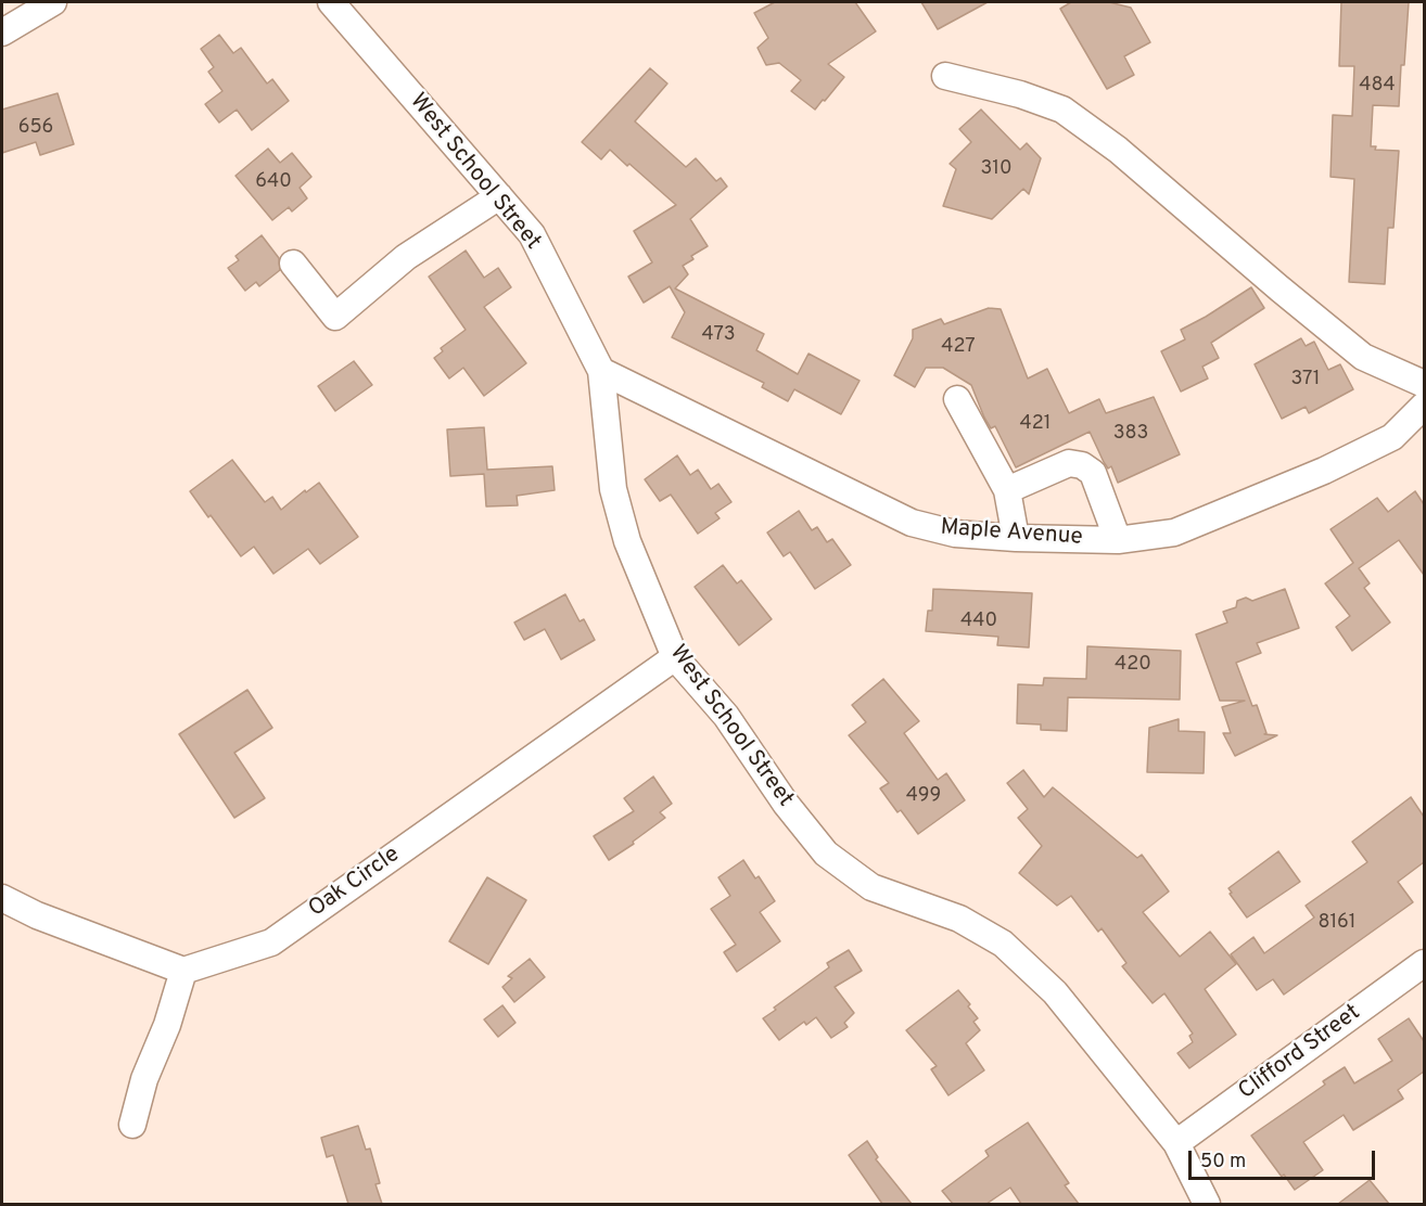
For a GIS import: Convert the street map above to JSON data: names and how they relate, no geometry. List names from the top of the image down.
{
  "streets": {
    "street": [
      "West School Street",
      "Maple Avenue",
      "Oak Circle",
      "Clifford Street"
    ]
  },
  "crossings": [
    ["West School Street", "Maple Avenue"],
    ["West School Street", "Oak Circle"],
    ["West School Street", "Clifford Street"]
  ],
  "house_numbers": [
    "484",
    "656",
    "310",
    "640",
    "473",
    "427",
    "371",
    "421",
    "383",
    "440",
    "420",
    "499",
    "8161"
  ],
  "scale_bar": "50 m"
}
